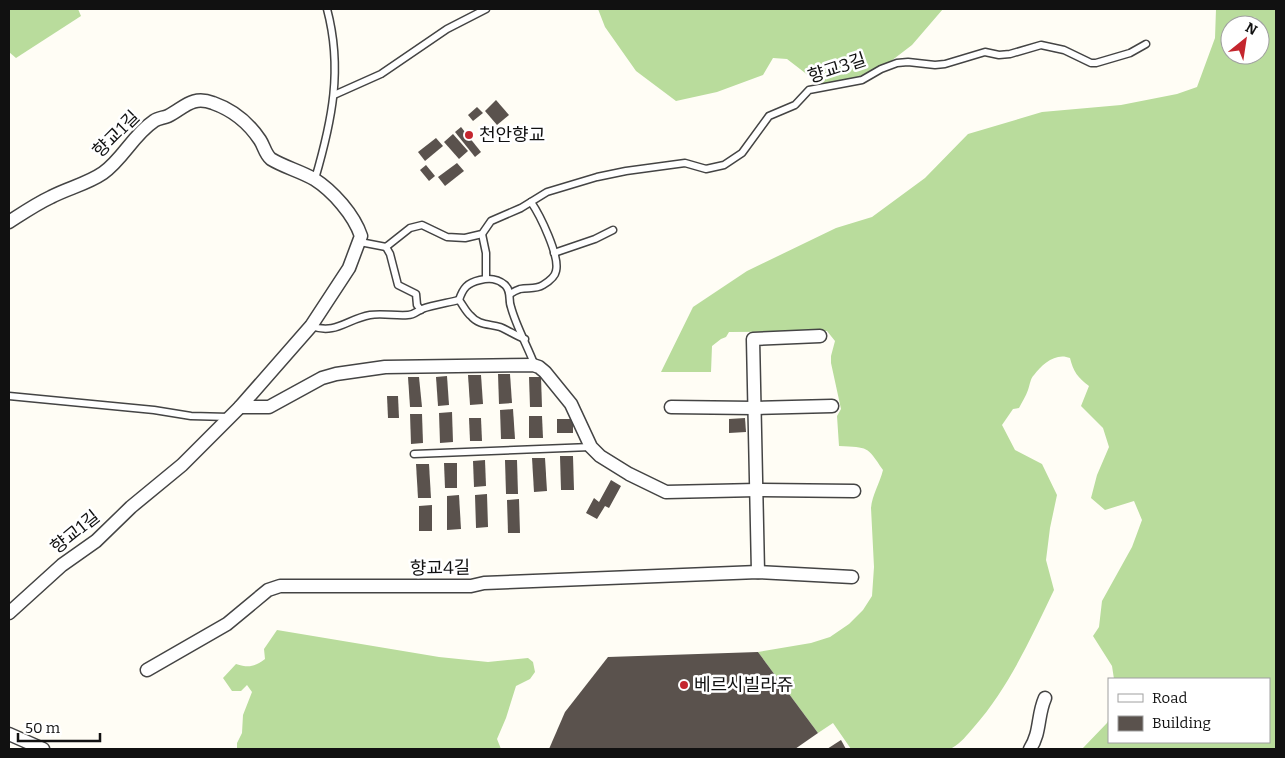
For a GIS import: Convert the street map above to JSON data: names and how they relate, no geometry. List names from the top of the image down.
{
  "streets": {
    "street": ["향교1길", "향교4길"],
    "lane": ["향교3길"]
  },
  "places": ["천안향교", "베르시빌라쥬"],
  "legend": ["Road", "Building"],
  "scale_bar": "50 m",
  "north": "top right"
}
